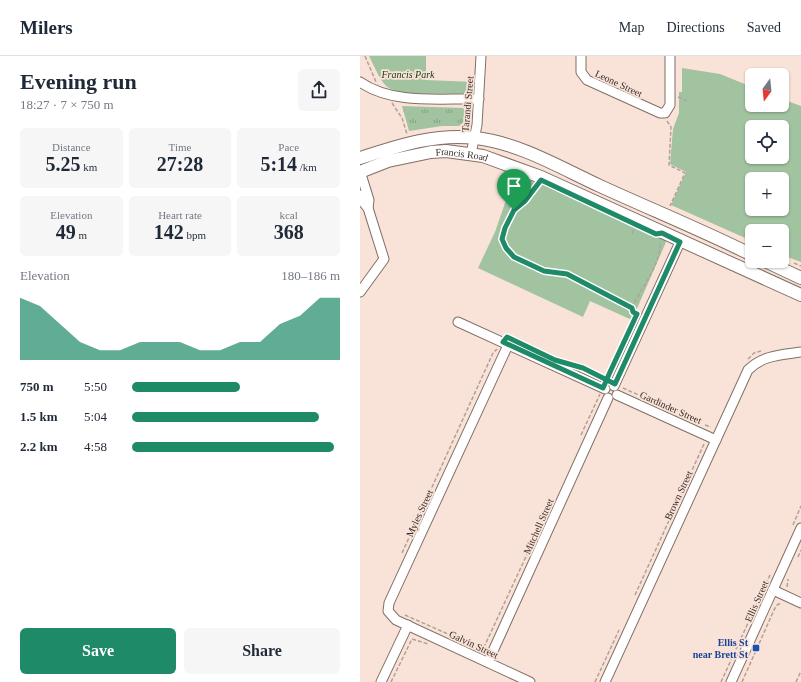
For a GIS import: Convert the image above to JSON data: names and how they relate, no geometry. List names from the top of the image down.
{
  "streets": {
    "main road": ["Francis Road"],
    "street": [
      "Leone Street",
      "Tarandi Street",
      "Gardinder Street",
      "Brown Street",
      "Myles Street",
      "Mitchell Street",
      "Ellis Street",
      "Galvin Street"
    ]
  },
  "crossings": [
    ["Tarandi Street", "Francis Road"],
    ["Francis Road", "Mitchell Street"],
    ["Gardinder Street", "Brown Street"],
    ["Gardinder Street", "Myles Street"],
    ["Gardinder Street", "Mitchell Street"],
    ["Myles Street", "Galvin Street"],
    ["Mitchell Street", "Galvin Street"]
  ],
  "parks": ["Francis Park"],
  "places": {
    "transit": ["Ellis St near Brett St"]
  },
  "north": "bottom",
  "page": {
    "header": "Milers",
    "nav": ["Map", "Directions", "Saved"],
    "heading": ["Evening run", "18:27 · 7 × 750 m"],
    "map_buttons": ["+", "−"],
    "stats": [
      ["Distance", "5.25 km"],
      ["Time", "27:28"],
      ["Pace", "5:14 /km"],
      ["Elevation", "49 m"],
      ["Heart rate", "142 bpm"],
      ["kcal", "368"]
    ],
    "chart": ["Elevation", "180–186 m"],
    "list": [
      {
        "name": "750 m",
        "note": "5:50"
      },
      {
        "name": "1.5 km",
        "note": "5:04"
      },
      {
        "name": "2.2 km",
        "note": "4:58"
      }
    ],
    "buttons": ["Save", "Share"]
  }
}
